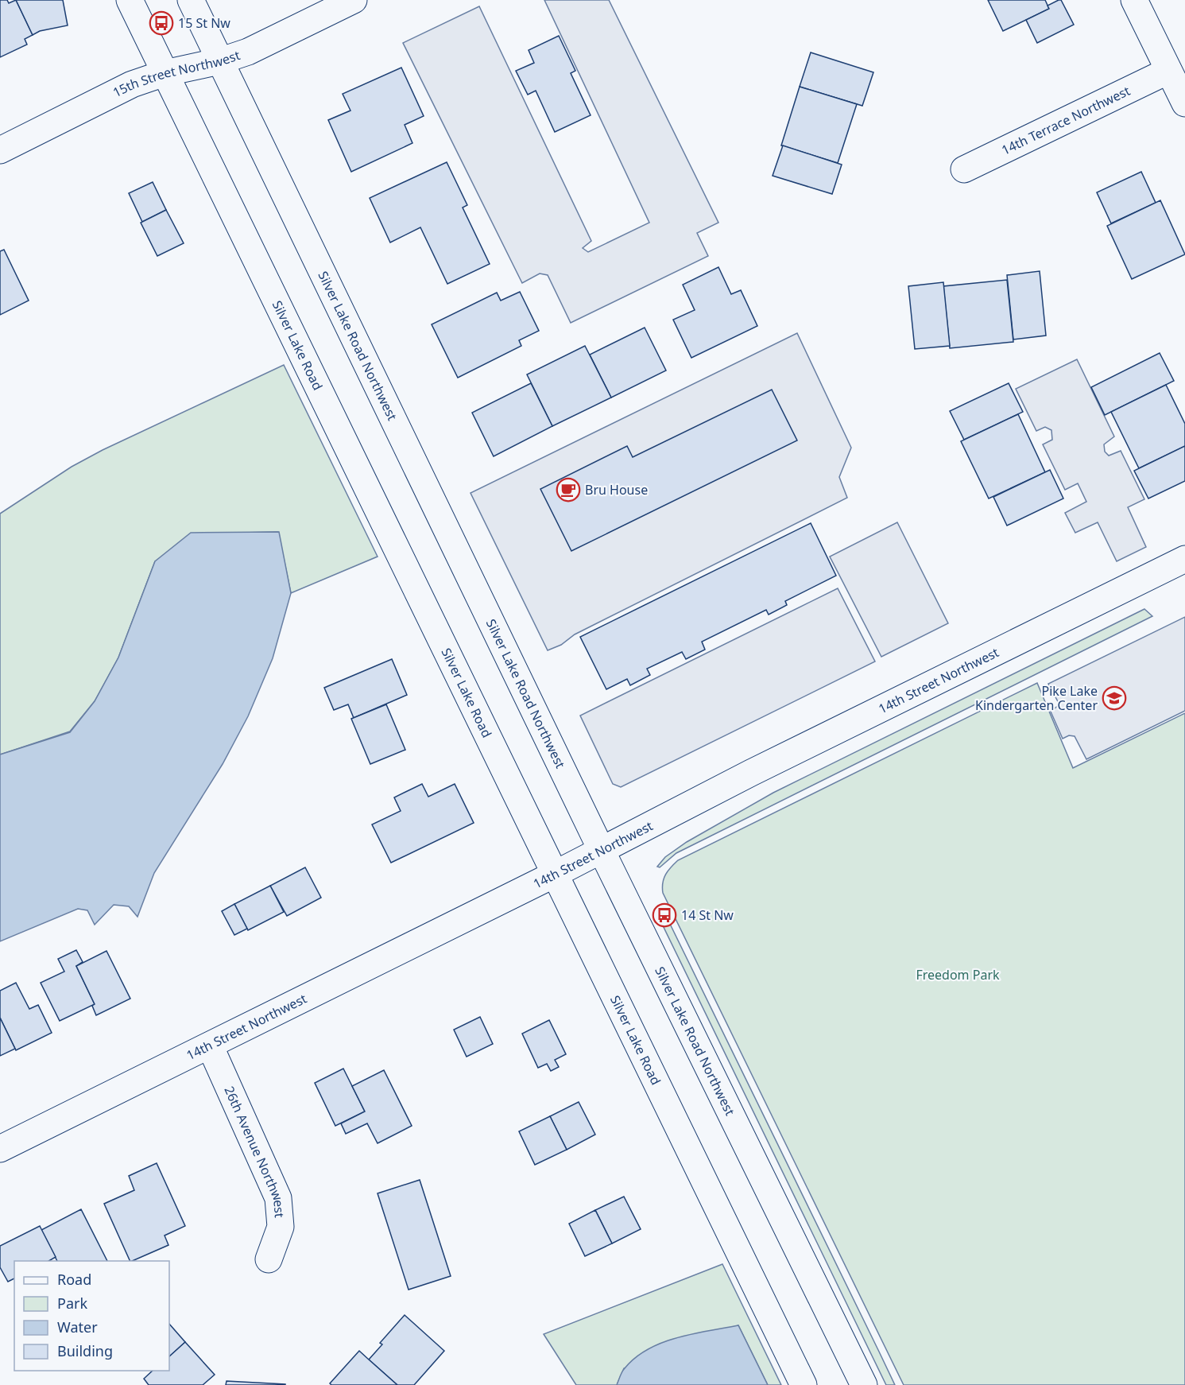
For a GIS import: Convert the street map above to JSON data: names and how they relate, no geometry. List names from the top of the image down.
{
  "streets": {
    "main road": [
      "15th Street Northwest",
      "14th Terrace Northwest",
      "Silver Lake Road",
      "Silver Lake Road Northwest",
      "14th Street Northwest",
      "26th Avenue Northwest"
    ]
  },
  "crossings": [
    ["15th Street Northwest", "Silver Lake Road"],
    ["15th Street Northwest", "Silver Lake Road Northwest"],
    ["Silver Lake Road", "14th Street Northwest"],
    ["Silver Lake Road Northwest", "14th Street Northwest"],
    ["14th Street Northwest", "26th Avenue Northwest"]
  ],
  "parks": ["Freedom Park"],
  "places": {
    "bus stop": ["15 St Nw", "14 St Nw"],
    "cafe": ["Bru House"],
    "school or university": ["Pike Lake Kindergarten Center"]
  },
  "legend": [
    "Road",
    "Park",
    "Water",
    "Building"
  ]
}
